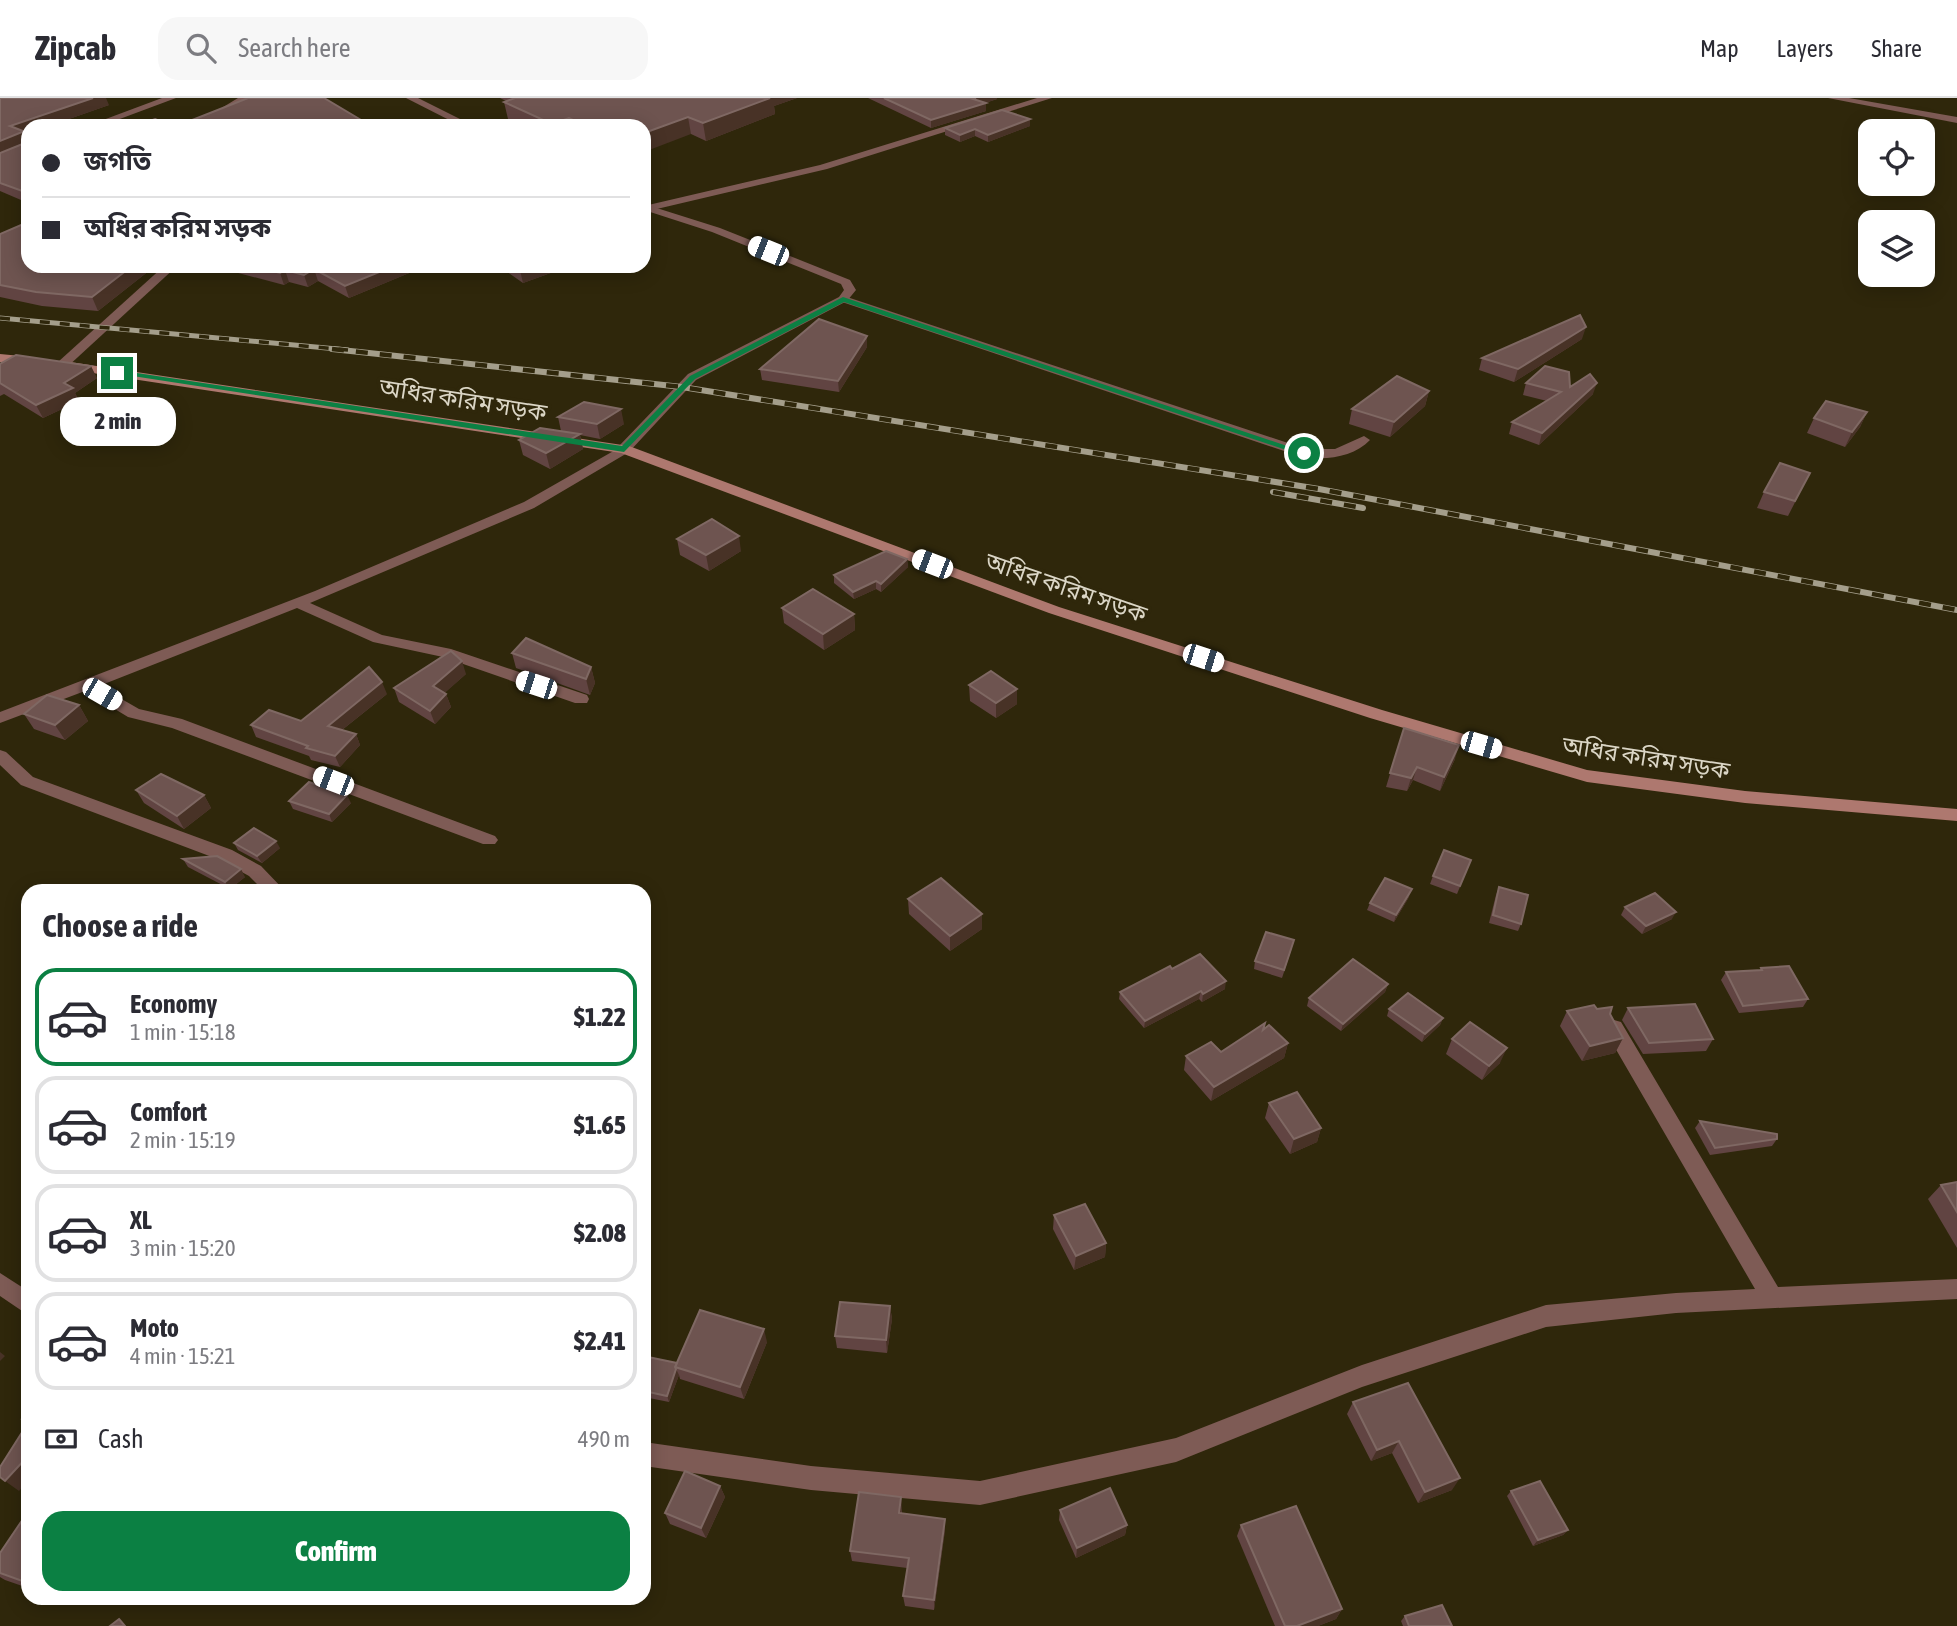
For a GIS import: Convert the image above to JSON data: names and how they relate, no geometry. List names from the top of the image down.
{
  "streets": {
    "main road": ["অধির করিম সড়ক"]
  },
  "page": {
    "header": "Zipcab",
    "search": "Search here",
    "nav": ["Map", "Layers", "Share"],
    "banner": ["জগতি", "অধির করিম সড়ক"],
    "bubble": "2 min",
    "heading": "Choose a ride",
    "list": [
      {
        "name": "Economy",
        "note": "1 min · 15:18",
        "value": "$1.22"
      },
      {
        "name": "Comfort",
        "note": "2 min · 15:19",
        "value": "$1.65"
      },
      {
        "name": "XL",
        "note": "3 min · 15:20",
        "value": "$2.08"
      },
      {
        "name": "Moto",
        "note": "4 min · 15:21",
        "value": "$2.41"
      }
    ],
    "pay": ["Cash", "490 m"],
    "buttons": "Confirm"
  }
}
